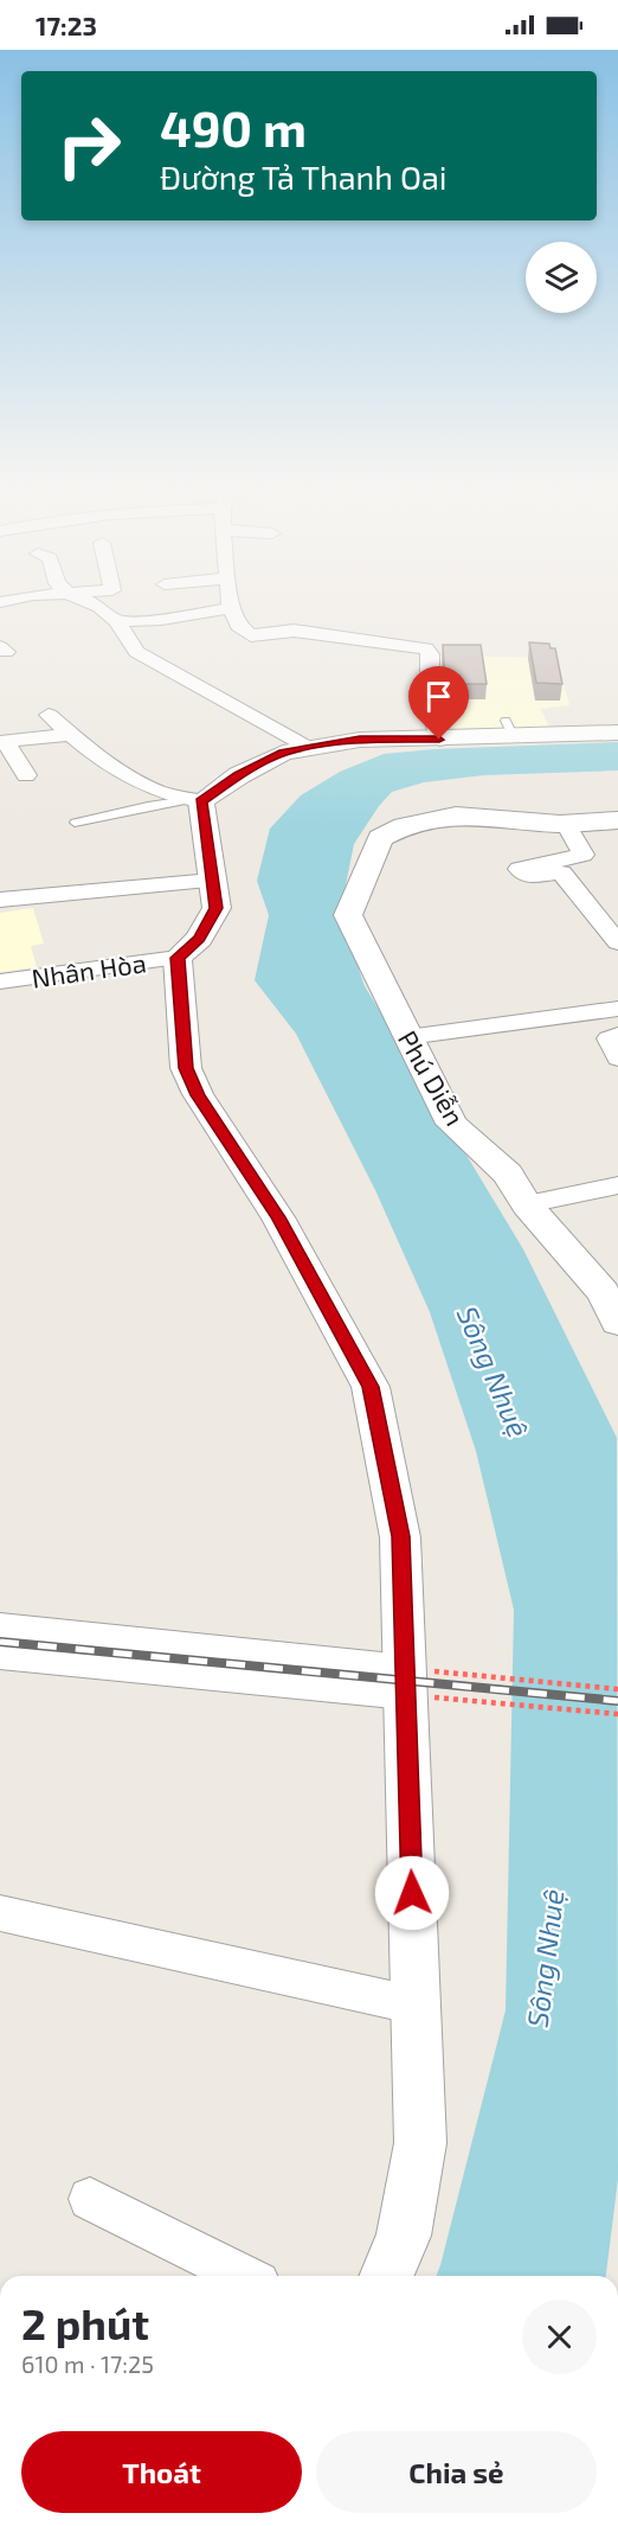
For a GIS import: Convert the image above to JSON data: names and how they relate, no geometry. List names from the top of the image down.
{
  "streets": {
    "street": ["Nhân Hòa", "Phú Diễn"]
  },
  "water": ["Sông Nhuệ"],
  "page": {
    "status": "17:23",
    "turn": ["490 m", "Đường Tả Thanh Oai"],
    "heading": ["2 phút", "610 m · 17:25"],
    "buttons": ["Thoát", "Chia sẻ"]
  }
}
